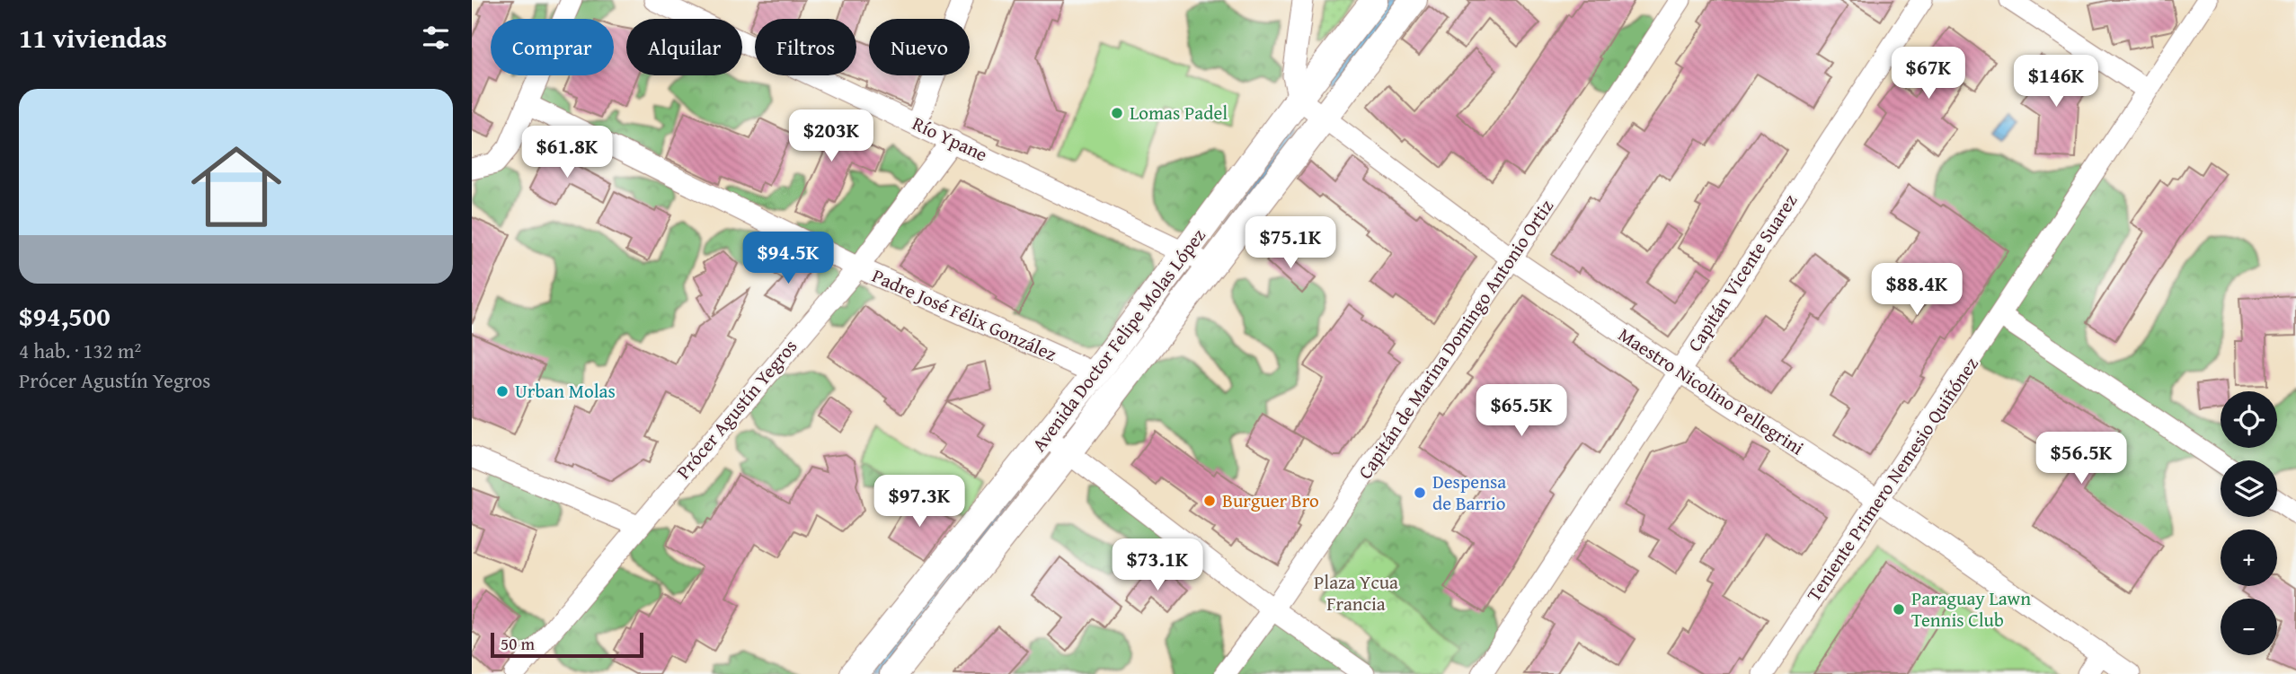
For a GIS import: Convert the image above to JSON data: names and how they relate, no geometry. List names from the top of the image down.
{
  "streets": {
    "main road": ["Avenida Doctor Felipe Molas López"],
    "street": [
      "Río Ypane",
      "Capitán Vicente Suarez",
      "Padre José Félix González",
      "Capitán de Marina Domingo Antonio Ortiz",
      "Maestro Nicolino Pellegrini",
      "Prócer Agustín Yegros",
      "Teniente Primero Nemesio Quiñónez"
    ]
  },
  "crossings": [
    ["Río Ypane", "Avenida Doctor Felipe Molas López"],
    ["Río Ypane", "Prócer Agustín Yegros"],
    ["Capitán Vicente Suarez", "Maestro Nicolino Pellegrini"],
    ["Padre José Félix González", "Avenida Doctor Felipe Molas López"],
    ["Padre José Félix González", "Prócer Agustín Yegros"],
    ["Capitán de Marina Domingo Antonio Ortiz", "Maestro Nicolino Pellegrini"],
    ["Avenida Doctor Felipe Molas López", "Maestro Nicolino Pellegrini"],
    ["Maestro Nicolino Pellegrini", "Teniente Primero Nemesio Quiñónez"]
  ],
  "parks": ["Plaza Ycua Francia"],
  "places": [
    "Lomas Padel",
    "Urban Molas",
    "Despensa de Barrio",
    "Burguer Bro",
    "Paraguay Lawn Tennis Club"
  ],
  "scale_bar": "50 m",
  "page": {
    "heading": "11 viviendas",
    "chip": [
      "Comprar",
      "Alquilar",
      "Filtros",
      "Nuevo"
    ],
    "price": [
      "$67K",
      "$146K",
      "$203K",
      "$61.8K",
      "$75.1K",
      "$94.5K",
      "$88.4K",
      "$65.5K",
      "$56.5K",
      "$97.3K",
      "$73.1K"
    ],
    "list": [
      {
        "name": "$94,500",
        "note": "4 hab. · 132 m² · Prócer Agustín Yegros"
      }
    ],
    "map_buttons": ["+", "−"],
    "scale": "50 m"
  }
}
